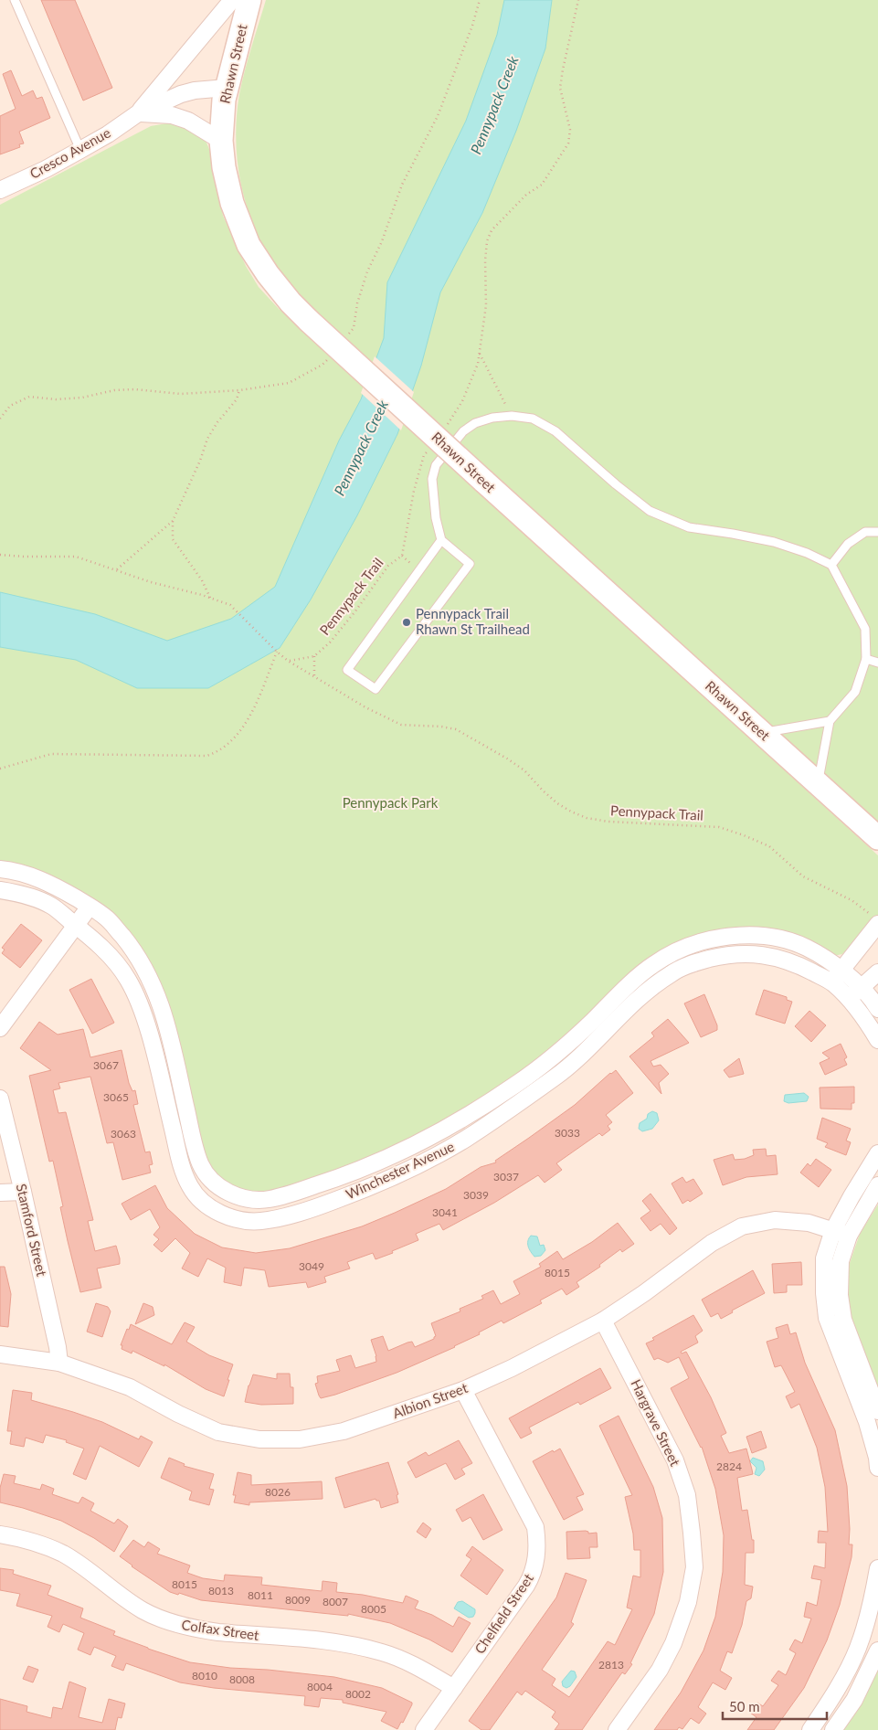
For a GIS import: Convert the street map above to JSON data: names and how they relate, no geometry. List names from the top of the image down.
{
  "streets": {
    "main road": ["Rhawn Street"],
    "street": [
      "Cresco Avenue",
      "Winchester Avenue",
      "Stamford Street",
      "Albion Street",
      "Hargrave Street",
      "Chelfield Street",
      "Colfax Street"
    ],
    "path": ["Pennypack Trail"]
  },
  "crossings": [
    ["Rhawn Street", "Cresco Avenue"],
    ["Stamford Street", "Albion Street"],
    ["Albion Street", "Hargrave Street"],
    ["Albion Street", "Chelfield Street"],
    ["Chelfield Street", "Colfax Street"]
  ],
  "water": ["Pennypack Creek"],
  "parks": ["Pennypack Park"],
  "places": ["Pennypack Trail Rhawn St Trailhead"],
  "house_numbers": [
    "3067",
    "3065",
    "3033",
    "3063",
    "3037",
    "3039",
    "3041",
    "3049",
    "8015",
    "2824",
    "8026",
    "8015",
    "8013",
    "8011",
    "8009",
    "8007",
    "8005",
    "2813",
    "8010",
    "8008",
    "8004",
    "8002"
  ],
  "scale_bar": "50 m"
}
